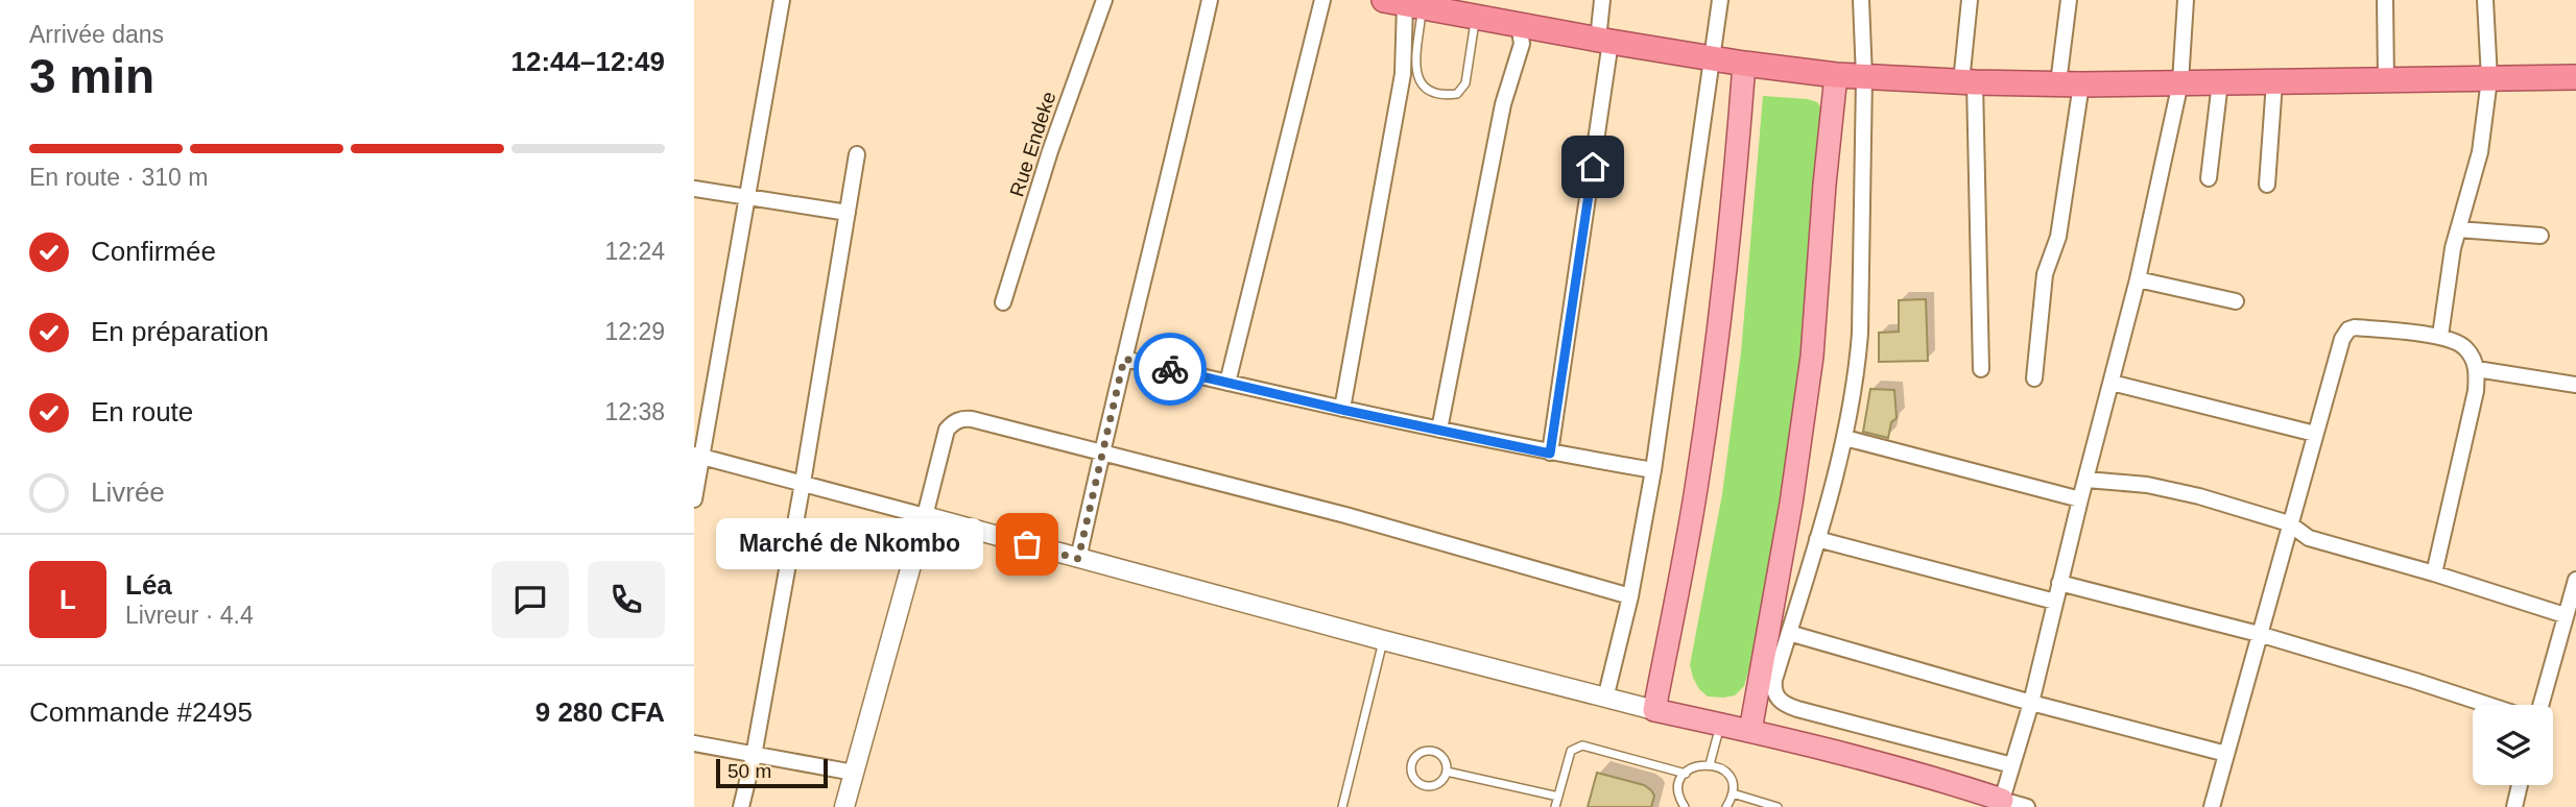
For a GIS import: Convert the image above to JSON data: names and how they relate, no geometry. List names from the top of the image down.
{
  "streets": {
    "street": ["Rue Endeke"]
  },
  "places": ["Marché de Nkombo"],
  "scale_bar": "50 m",
  "page": {
    "heading": ["3 min", "Arrivée dans", "12:44–12:49"],
    "panel": [
      "Léa",
      "Livreur · 4.4",
      "Commande #2495",
      "9 280 CFA"
    ],
    "bar": "En route · 310 m",
    "list": [
      ["Confirmée", "12:24"],
      ["En préparation", "12:29"],
      ["En route", "12:38"],
      "Livrée"
    ],
    "bubble": "Marché de Nkombo",
    "round": "L",
    "scale": "50 m"
  }
}
